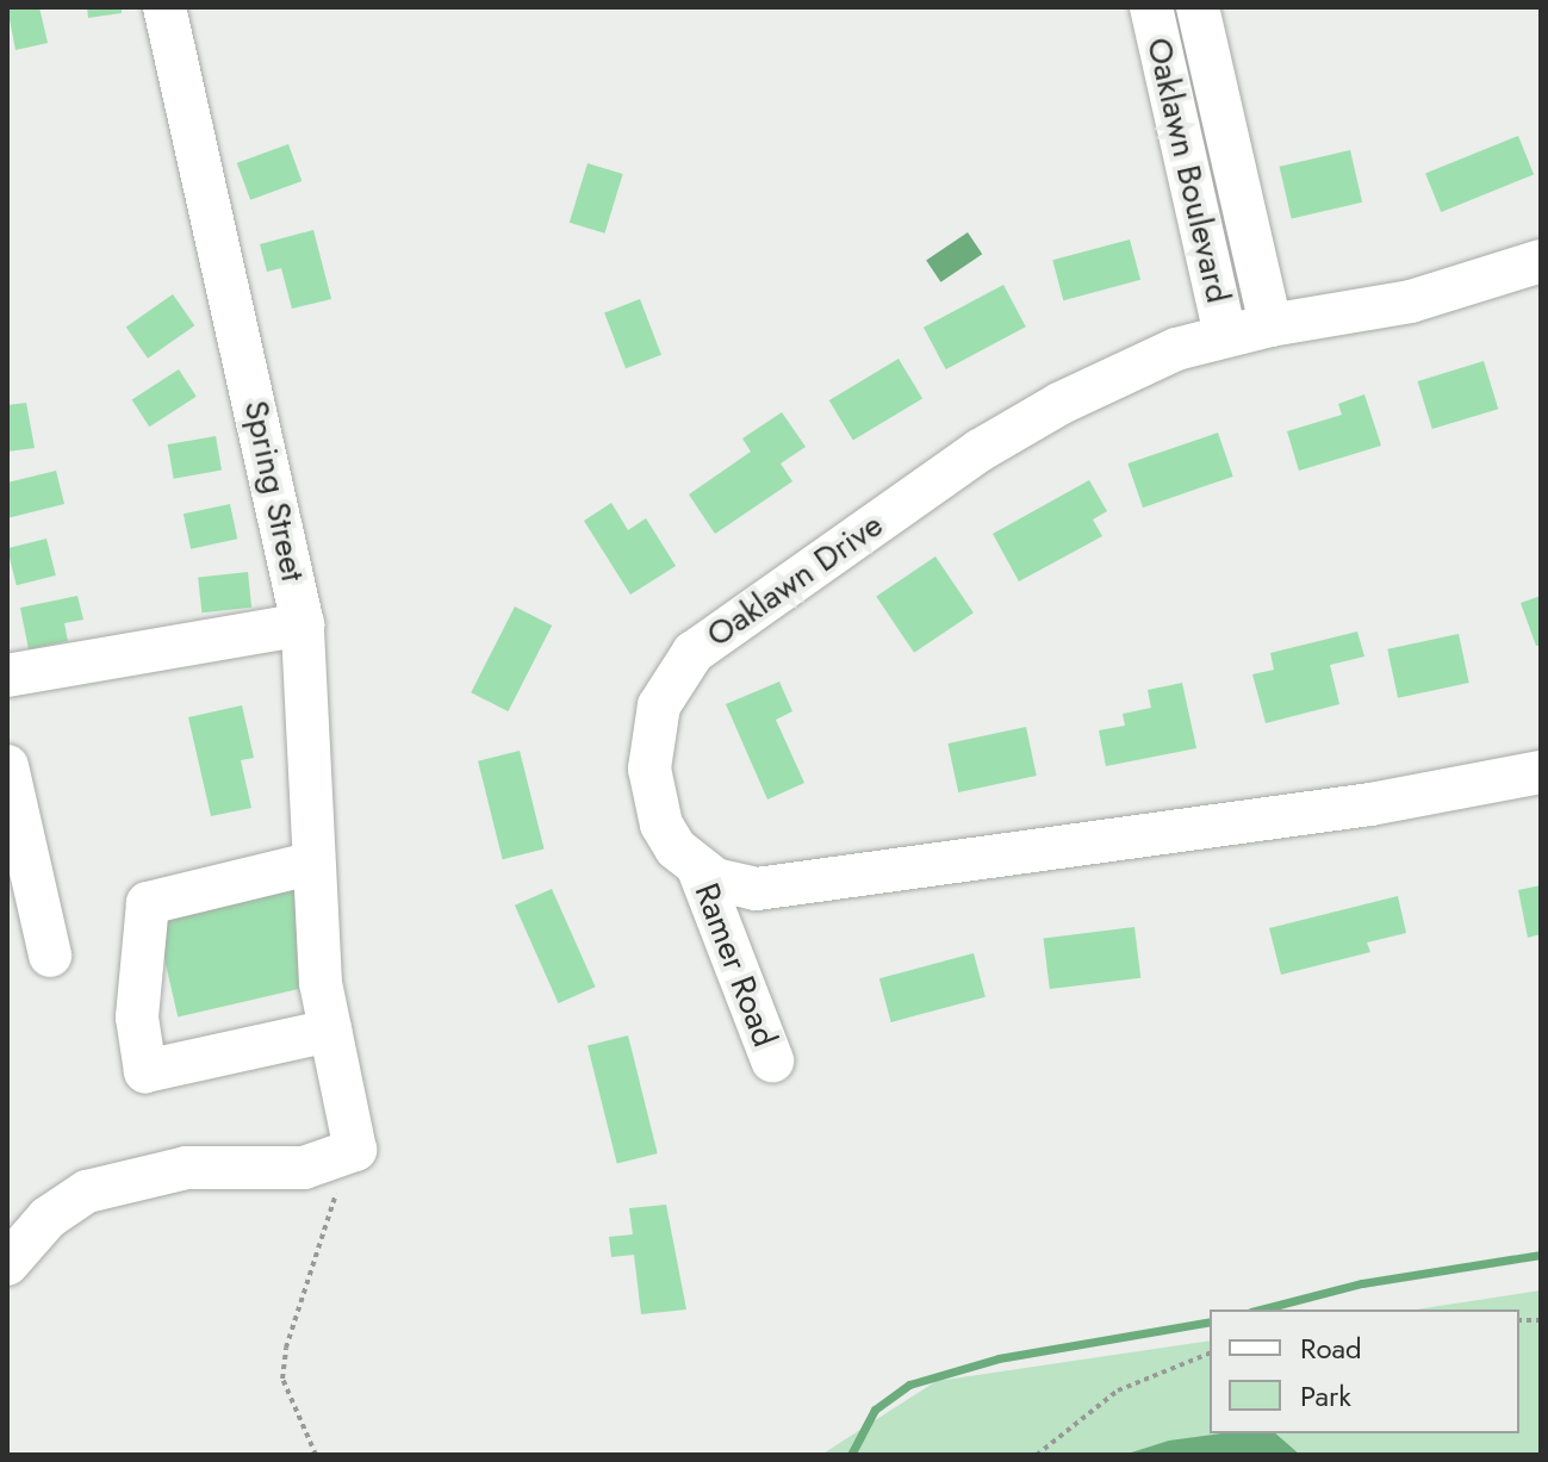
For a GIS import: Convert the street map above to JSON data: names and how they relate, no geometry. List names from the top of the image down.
{
  "streets": {
    "street": [
      "Oaklawn Boulevard",
      "Spring Street",
      "Oaklawn Drive",
      "Ramer Road"
    ]
  },
  "crossings": [
    ["Oaklawn Boulevard", "Oaklawn Drive"],
    ["Oaklawn Drive", "Ramer Road"]
  ],
  "legend": ["Road", "Park"]
}
